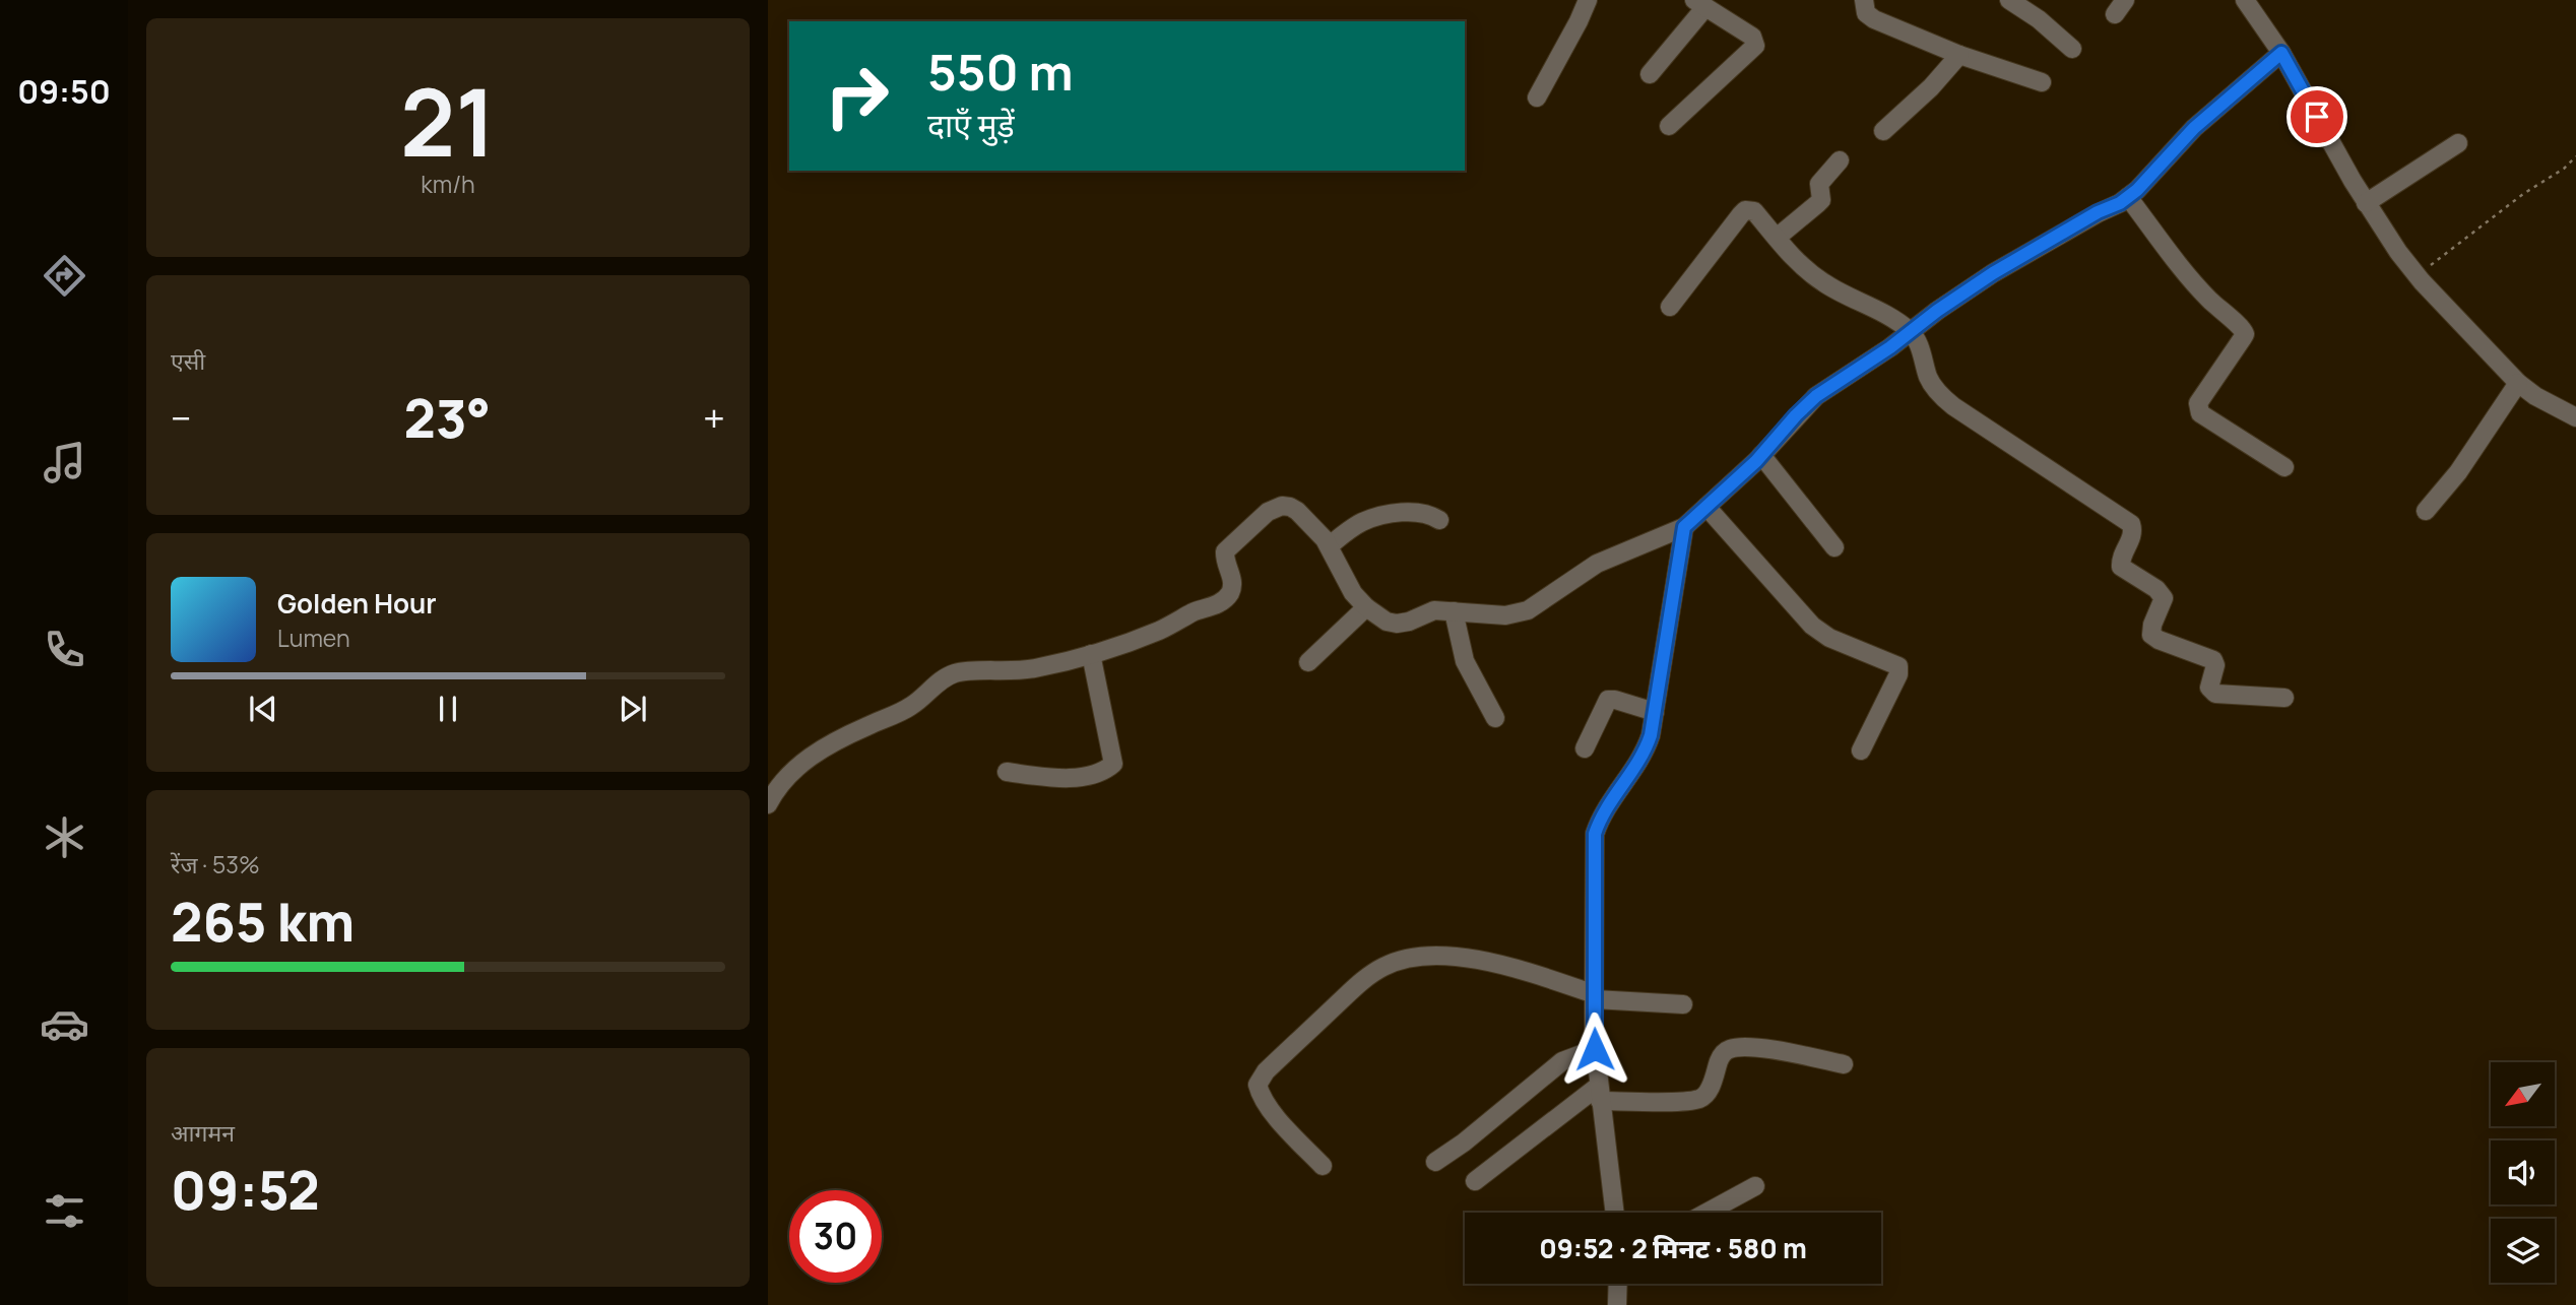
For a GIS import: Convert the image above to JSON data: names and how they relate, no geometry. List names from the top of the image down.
{
  "north": "bottom left",
  "page": {
    "tabs": "09:50",
    "tile": [
      ["21", "km/h"],
      "एसी",
      ["रेंज · 53%", "265 km"],
      ["आगमन", "09:52"]
    ],
    "turn": ["550 m", "दाएँ मुड़ें"],
    "heat": ["−", "23°", "+"],
    "song": ["Golden Hour", "Lumen"],
    "limit": "30",
    "trip": "09:52 · 2 मिनट · 580 m"
  }
}
